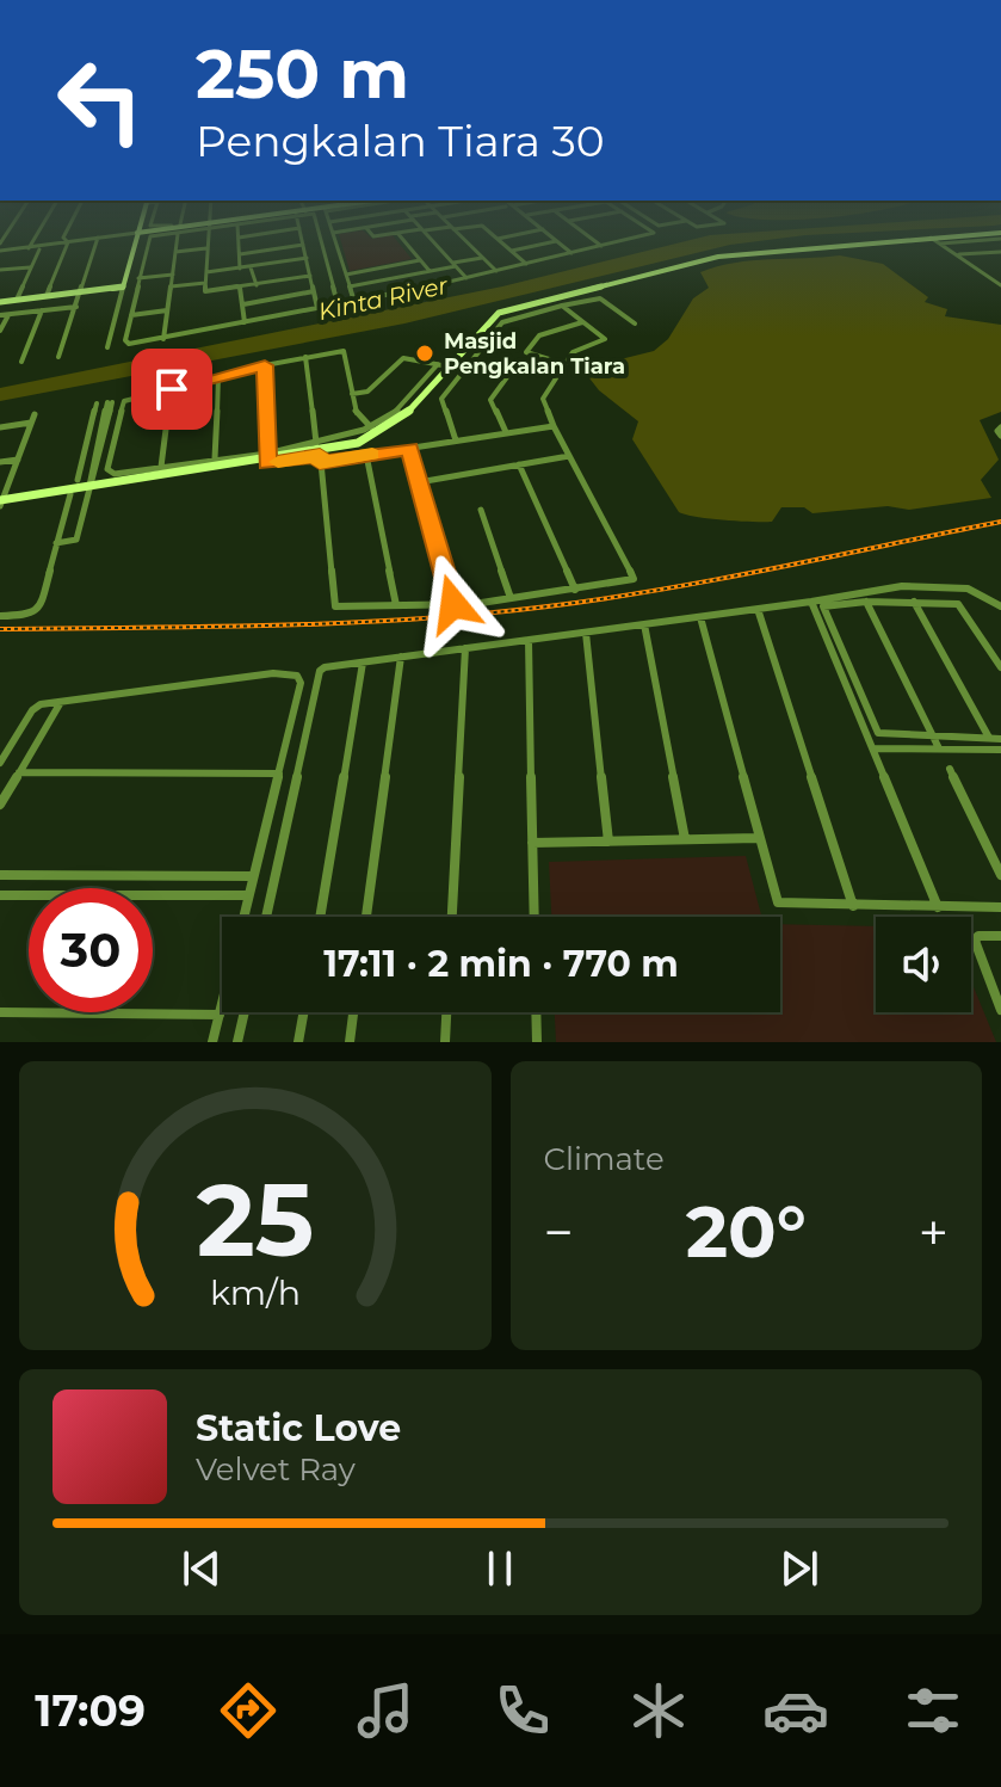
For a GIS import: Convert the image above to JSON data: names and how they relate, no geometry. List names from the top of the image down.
{
  "water": ["Kinta River"],
  "places": ["Masjid Pengkalan Tiara"],
  "page": {
    "turn": ["250 m", "Pengkalan Tiara 30"],
    "limit": "30",
    "trip": "17:11 · 2 min · 770 m",
    "tile": "Climate",
    "heat": ["−", "20°", "+"],
    "song": ["Static Love", "Velvet Ray"],
    "tabs": "17:09",
    "gauge": ["25", "km/h"]
  }
}
